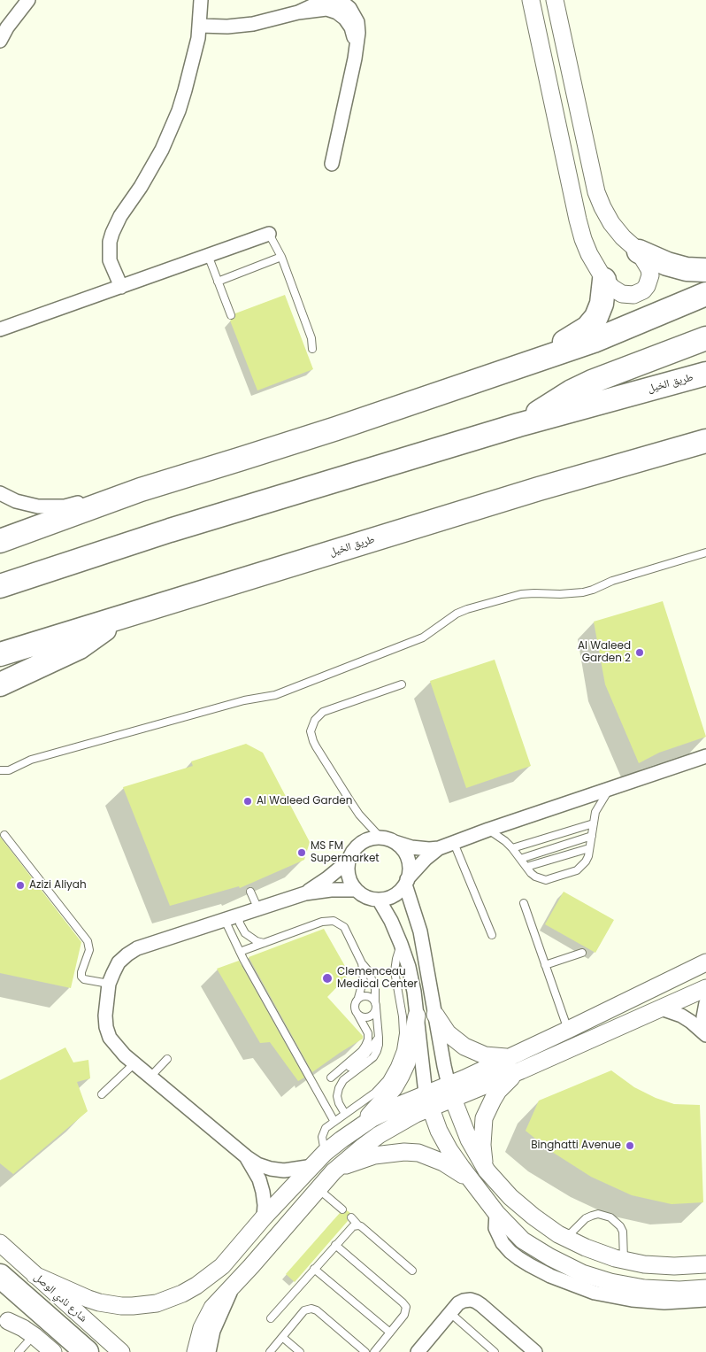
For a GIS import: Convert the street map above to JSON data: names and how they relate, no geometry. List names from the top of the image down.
{
  "streets": {
    "highway": ["طريق الخيل"],
    "street": ["شارع نادي الوصل"]
  },
  "places": [
    "Al Waleed Garden 2",
    "Al Waleed Garden",
    "MS FM Supermarket",
    "Azizi Aliyah",
    "Clemenceau Medical Center",
    "Binghatti Avenue"
  ]
}
